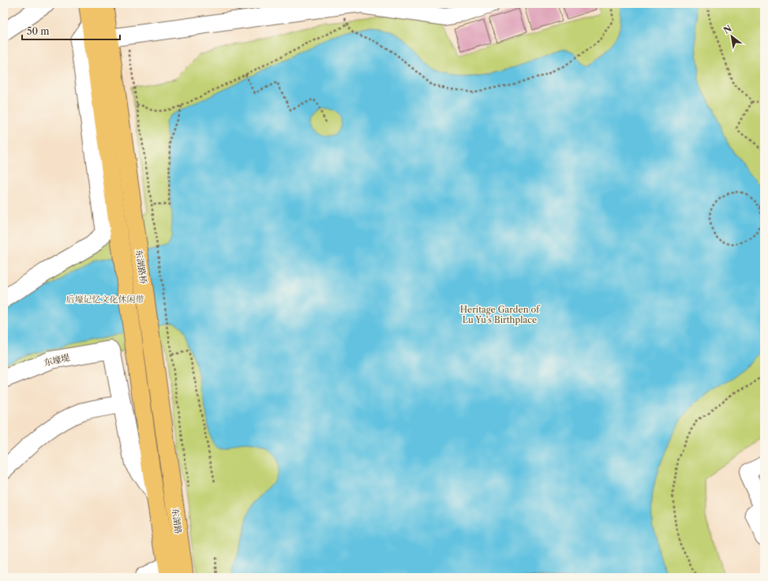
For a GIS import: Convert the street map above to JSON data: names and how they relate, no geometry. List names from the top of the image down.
{
  "streets": {
    "main road": ["东湖路桥", "东湖路"],
    "street": ["东壕堤"]
  },
  "crossings": [
    ["东湖路桥", "东湖路"]
  ],
  "parks": ["后壕记忆文化休闲带", "Heritage Garden of Lu Yu’s Birthplace"],
  "scale_bar": "50 m",
  "north": "top left"
}
